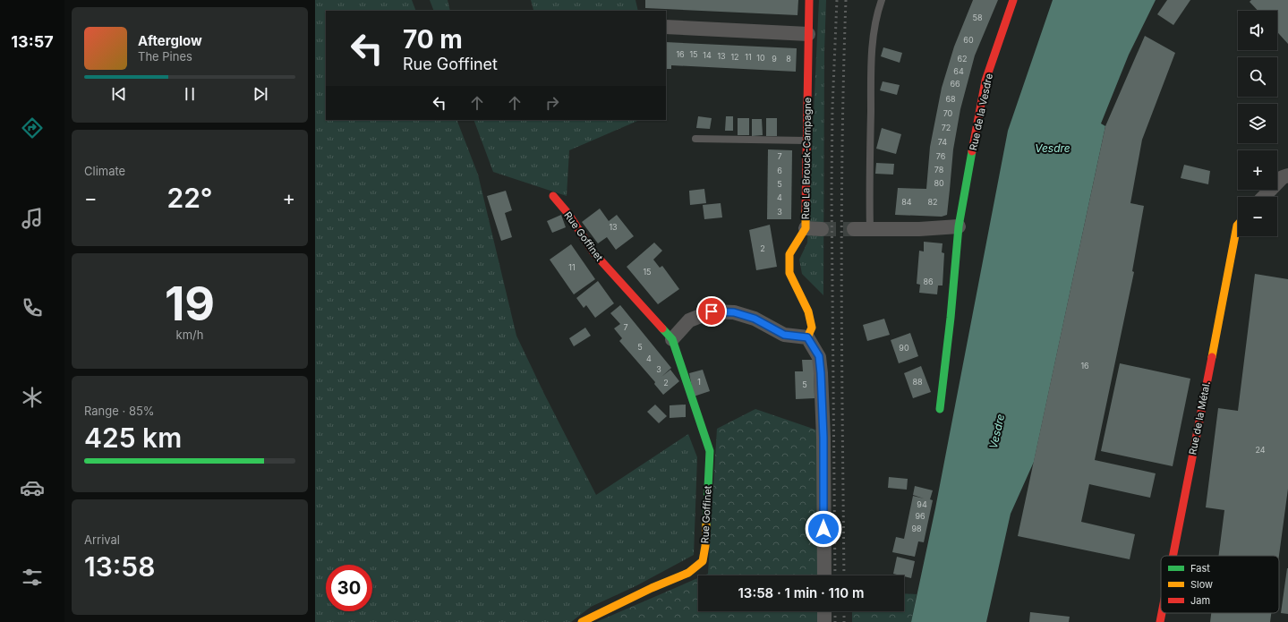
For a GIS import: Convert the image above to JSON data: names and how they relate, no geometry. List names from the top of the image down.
{
  "streets": {
    "street": [
      "Rue de la Vesdre",
      "Rue La Brouck-Campagne",
      "Rue Goffinet",
      "Rue de la Métal."
    ]
  },
  "water": ["Vesdre"],
  "house_numbers": [
    "58",
    "60",
    "16",
    "15",
    "14",
    "13",
    "12",
    "11",
    "10",
    "9",
    "8",
    "62",
    "64",
    "66",
    "68",
    "70",
    "72",
    "74",
    "7",
    "76",
    "78",
    "6",
    "80",
    "5",
    "4",
    "84",
    "82",
    "3",
    "13",
    "2",
    "11",
    "15",
    "86",
    "7",
    "5",
    "90",
    "4",
    "16",
    "3",
    "1",
    "88",
    "2",
    "5",
    "24",
    "94",
    "96",
    "98"
  ],
  "legend": ["Fast", "Slow", "Jam"],
  "page": {
    "tabs": "13:57",
    "map_buttons": ["+", "−"],
    "turn": ["70 m", "Rue Goffinet"],
    "song": ["Afterglow", "The Pines"],
    "tile": [
      "Climate",
      ["19", "km/h"],
      ["Range · 85%", "425 km"],
      ["Arrival", "13:58"]
    ],
    "heat": ["−", "22°", "+"],
    "limit": "30",
    "trip": "13:58 · 1 min · 110 m"
  }
}
